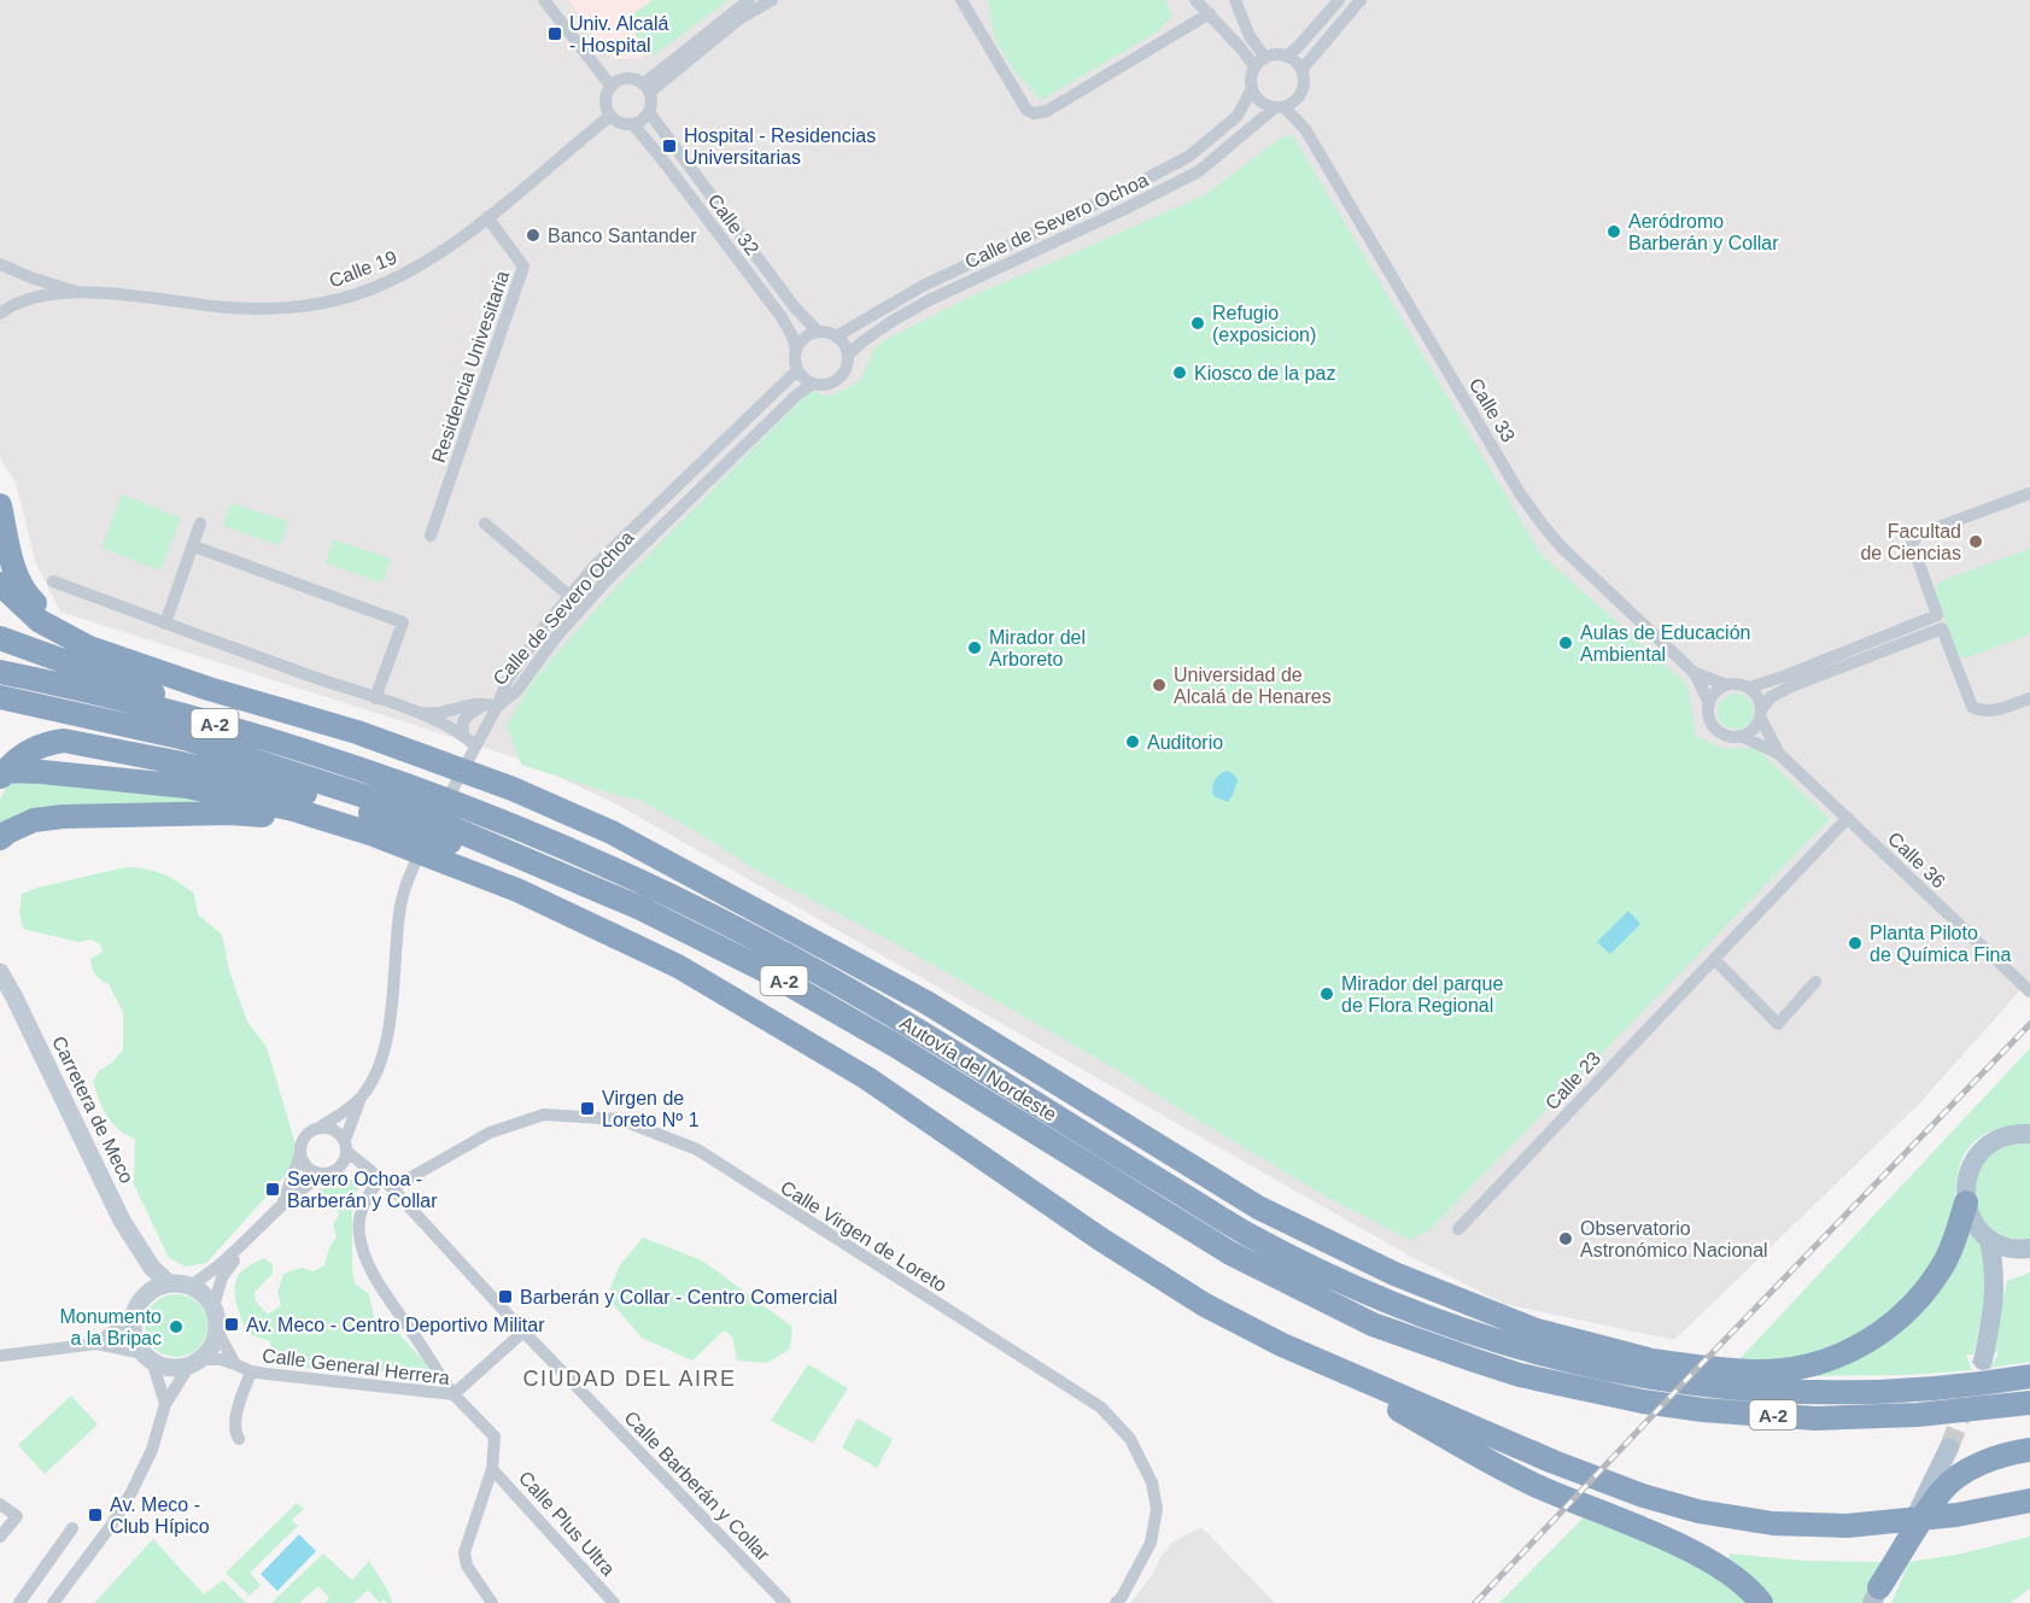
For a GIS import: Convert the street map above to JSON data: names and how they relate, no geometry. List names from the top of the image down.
{
  "streets": {
    "highway": ["A-2", "Autovía del Nordeste"],
    "street": [
      "Calle de Severo Ochoa",
      "Calle 32",
      "Calle 19",
      "Residencia Univesitaria",
      "Calle 33",
      "Calle 36",
      "Calle 23",
      "Carretera de Meco",
      "Calle Virgen de Loreto",
      "Calle General Herrera",
      "Calle Barberán y Collar",
      "Calle Plus Ultra"
    ]
  },
  "crossings": [
    ["Calle de Severo Ochoa", "Calle 32"],
    ["Calle de Severo Ochoa", "Calle 33"],
    ["Calle de Severo Ochoa", "Calle Barberán y Collar"],
    ["Calle 32", "Calle 19"],
    ["Calle 19", "Residencia Univesitaria"],
    ["Calle 33", "Calle 36"],
    ["A-2", "Autovía del Nordeste"],
    ["Calle 36", "Calle 23"],
    ["Calle Virgen de Loreto", "Calle Barberán y Collar"],
    ["Calle General Herrera", "Calle Plus Ultra"]
  ],
  "districts": ["CIUDAD DEL AIRE"],
  "places": {
    "transit": [
      "Univ. Alcalá - Hospital",
      "Hospital - Residencias Universitarias",
      "Virgen de Loreto Nº 1",
      "Severo Ochoa - Barberán y Collar",
      "Barberán y Collar - Centro Comercial",
      "Av. Meco - Centro Deportivo Militar",
      "Av. Meco - Club Hípico"
    ],
    "other": [
      "Aeródromo Barberán y Collar",
      "Banco Santander",
      "Refugio (exposicion)",
      "Kiosco de la paz",
      "Facultad de Ciencias",
      "Aulas de Educación Ambiental",
      "Mirador del Arboreto",
      "Universidad de Alcalá de Henares",
      "Auditorio",
      "Planta Piloto de Química Fina",
      "Mirador del parque de Flora Regional",
      "Observatorio Astronómico Nacional",
      "Monumento a la Bripac"
    ]
  }
}
